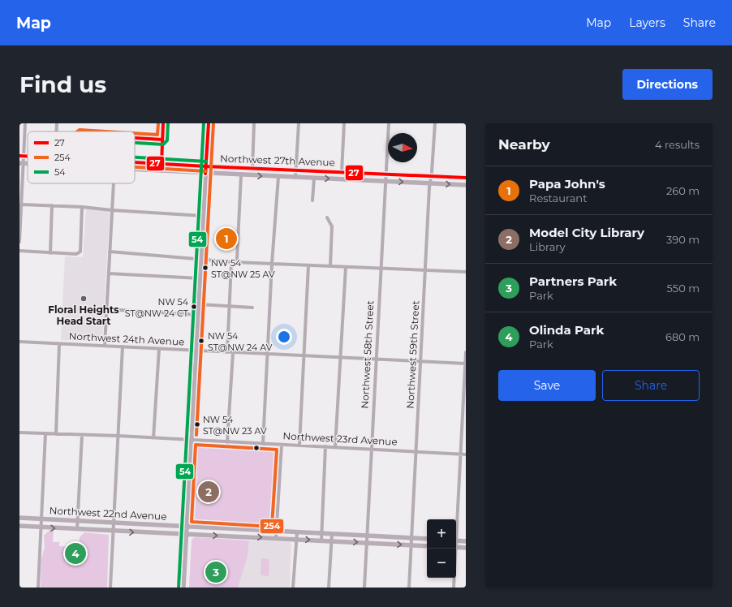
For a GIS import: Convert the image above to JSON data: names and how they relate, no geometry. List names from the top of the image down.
{
  "streets": {
    "main road": ["Northwest 27th Avenue", "Northwest 22nd Avenue"],
    "street": [
      "Northwest 24th Avenue",
      "Northwest 58th Street",
      "Northwest 59th Street",
      "Northwest 23rd Avenue"
    ]
  },
  "crossings": [
    ["Northwest 27th Avenue", "Northwest 58th Street"],
    ["Northwest 27th Avenue", "Northwest 59th Street"],
    ["Northwest 24th Avenue", "Northwest 58th Street"],
    ["Northwest 24th Avenue", "Northwest 59th Street"],
    ["Northwest 58th Street", "Northwest 23rd Avenue"],
    ["Northwest 58th Street", "Northwest 22nd Avenue"],
    ["Northwest 59th Street", "Northwest 23rd Avenue"],
    ["Northwest 59th Street", "Northwest 22nd Avenue"]
  ],
  "places": [
    "NW 54 ST@NW 25 AV",
    "Floral Heights Head Start",
    "NW 54 ST@NW 24 CT",
    "NW 54 ST@NW 24 AV",
    "NW 54 ST@NW 23 AV"
  ],
  "lines": ["transit line 27", "transit line 254", "transit line 54"],
  "legend": ["27", "254", "54"],
  "north": "right",
  "page": {
    "header": "Map",
    "nav": ["Map", "Layers", "Share"],
    "buttons": [
      "Directions",
      ["Save", "Share"]
    ],
    "title": "Find us",
    "heading": ["Nearby", "4 results"],
    "list": [
      {
        "mark": "1",
        "name": "Papa John's",
        "note": "Restaurant",
        "value": "260 m"
      },
      {
        "mark": "2",
        "name": "Model City Library",
        "note": "Library",
        "value": "390 m"
      },
      {
        "mark": "3",
        "name": "Partners Park",
        "note": "Park",
        "value": "550 m"
      },
      {
        "mark": "4",
        "name": "Olinda Park",
        "note": "Park",
        "value": "680 m"
      }
    ],
    "pins": [
      "1",
      "2",
      "4",
      "3"
    ],
    "map_buttons": ["+", "−"]
  }
}
